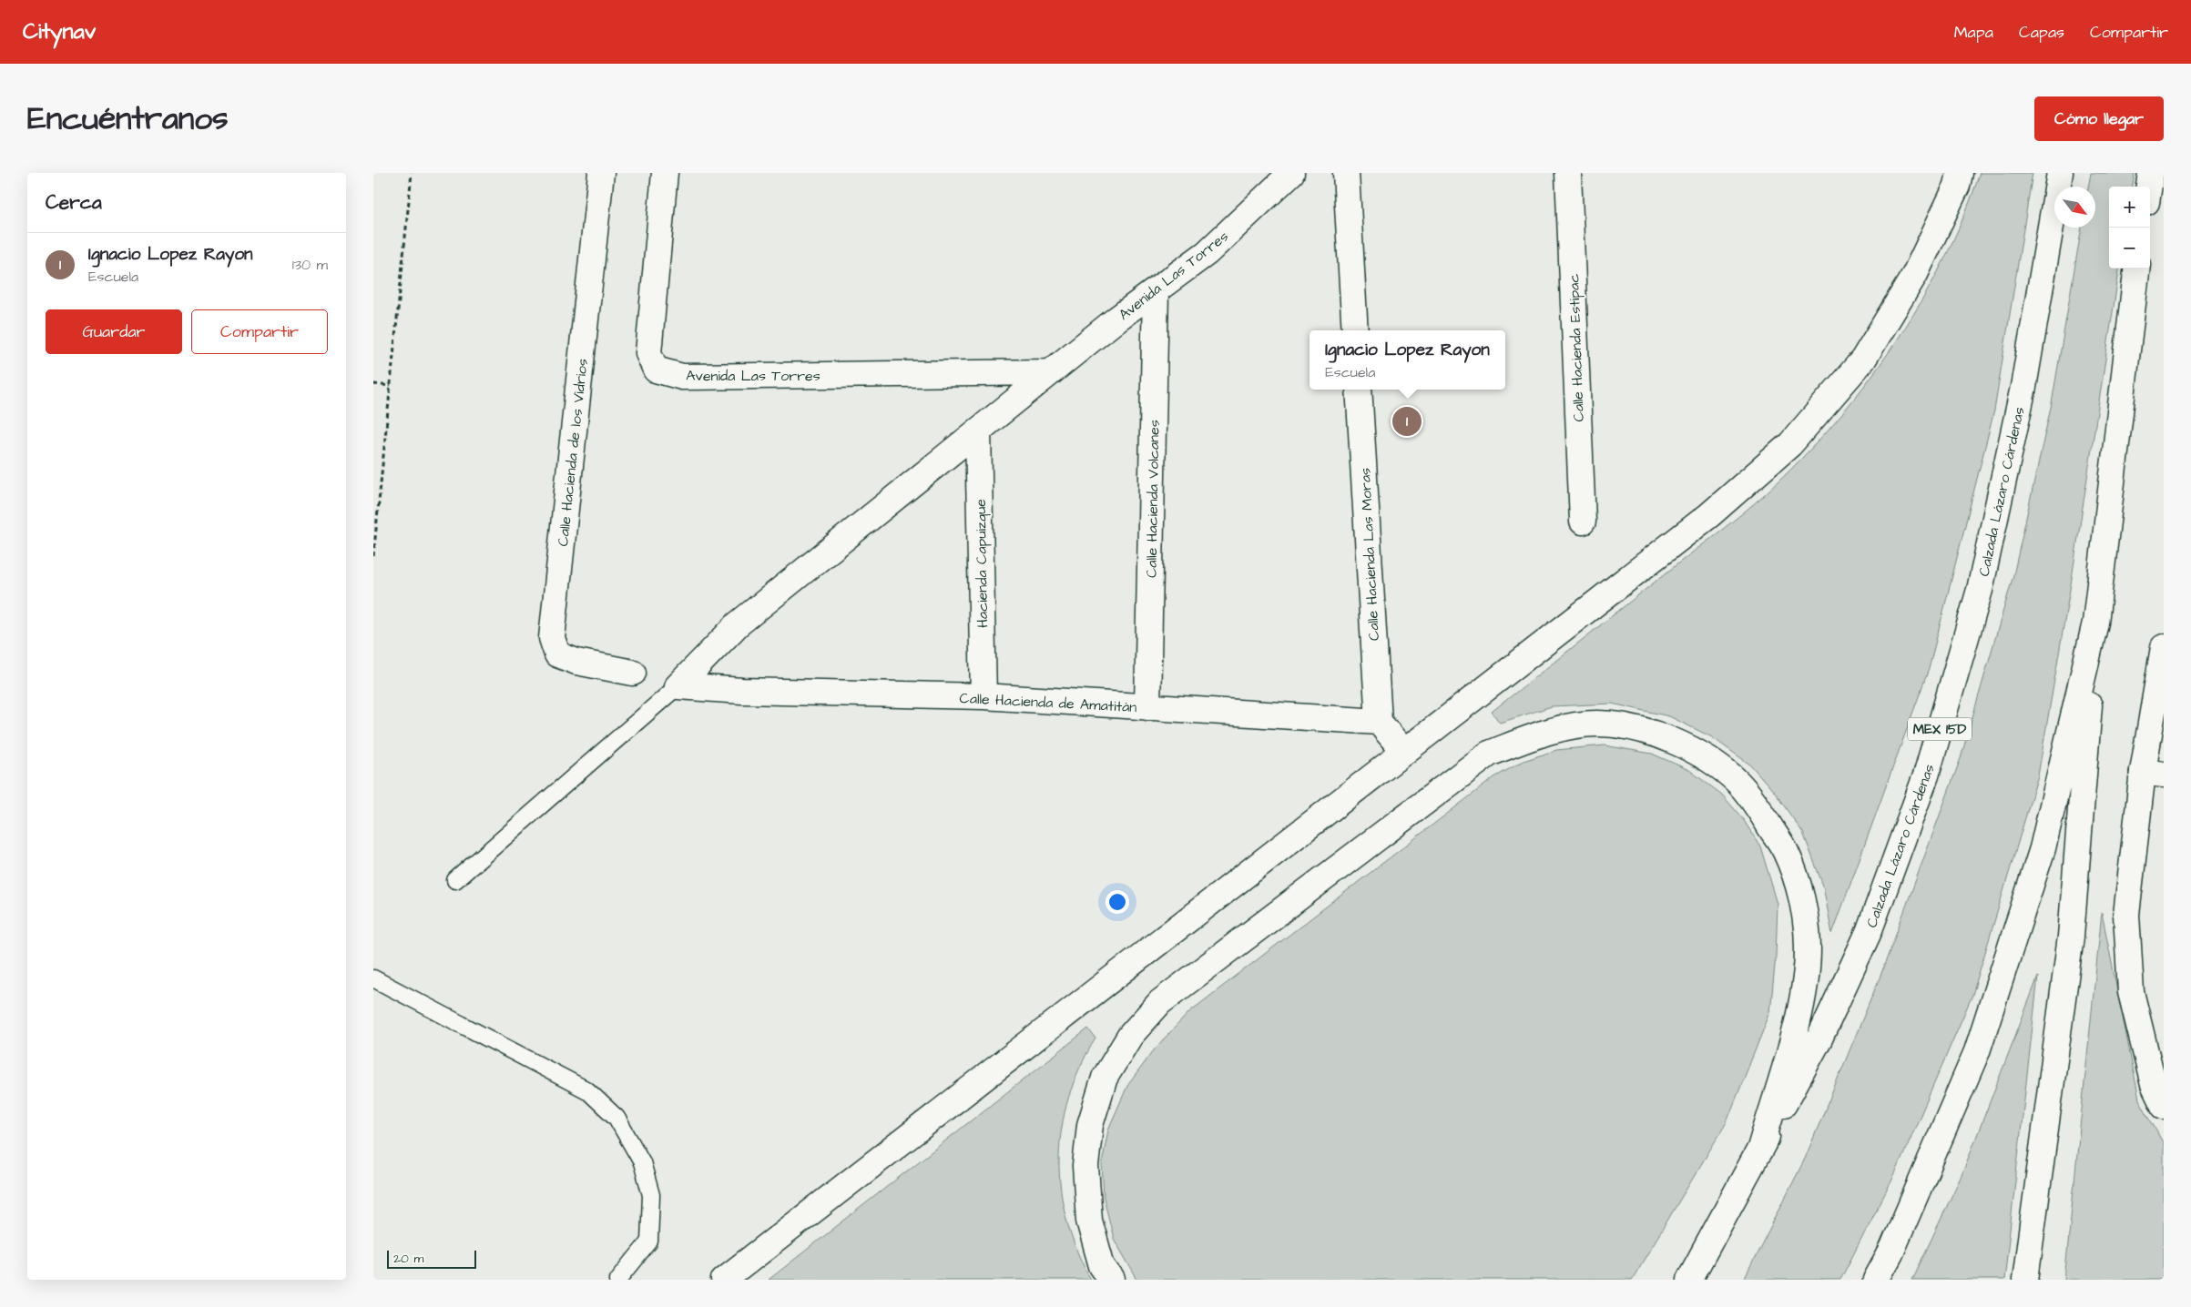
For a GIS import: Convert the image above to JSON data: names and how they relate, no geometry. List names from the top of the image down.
{
  "streets": {
    "main road": [
      "Avenida Las Torres",
      "Calle Hacienda Estipac",
      "Calle Hacienda de los Vidrios",
      "Calzada Lázaro Cárdenas",
      "Calle Hacienda Volcanes",
      "Calle Hacienda Las Moras",
      "Hacienda Capuizque",
      "Calle Hacienda de Amatitán",
      "MEX 15D"
    ]
  },
  "crossings": [
    ["Avenida Las Torres", "Calle Hacienda Volcanes"],
    ["Avenida Las Torres", "Hacienda Capuizque"],
    ["Avenida Las Torres", "Calle Hacienda de Amatitán"],
    ["Calle Hacienda Volcanes", "Calle Hacienda de Amatitán"],
    ["Calle Hacienda Las Moras", "Calle Hacienda de Amatitán"],
    ["Hacienda Capuizque", "Calle Hacienda de Amatitán"]
  ],
  "scale_bar": "20 m",
  "north": "bottom right",
  "page": {
    "header": "Citynav",
    "nav": ["Mapa", "Capas", "Compartir"],
    "title": "Encuéntranos",
    "buttons": [
      "Cómo llegar",
      ["Guardar", "Compartir"]
    ],
    "heading": "Cerca",
    "map_buttons": ["+", "−"],
    "list": [
      {
        "mark": "1",
        "name": "Ignacio Lopez Rayon",
        "note": "Escuela",
        "value": "130 m"
      }
    ],
    "popup": ["Ignacio Lopez Rayon", "Escuela"],
    "pins": "1",
    "scale": "20 m"
  }
}
